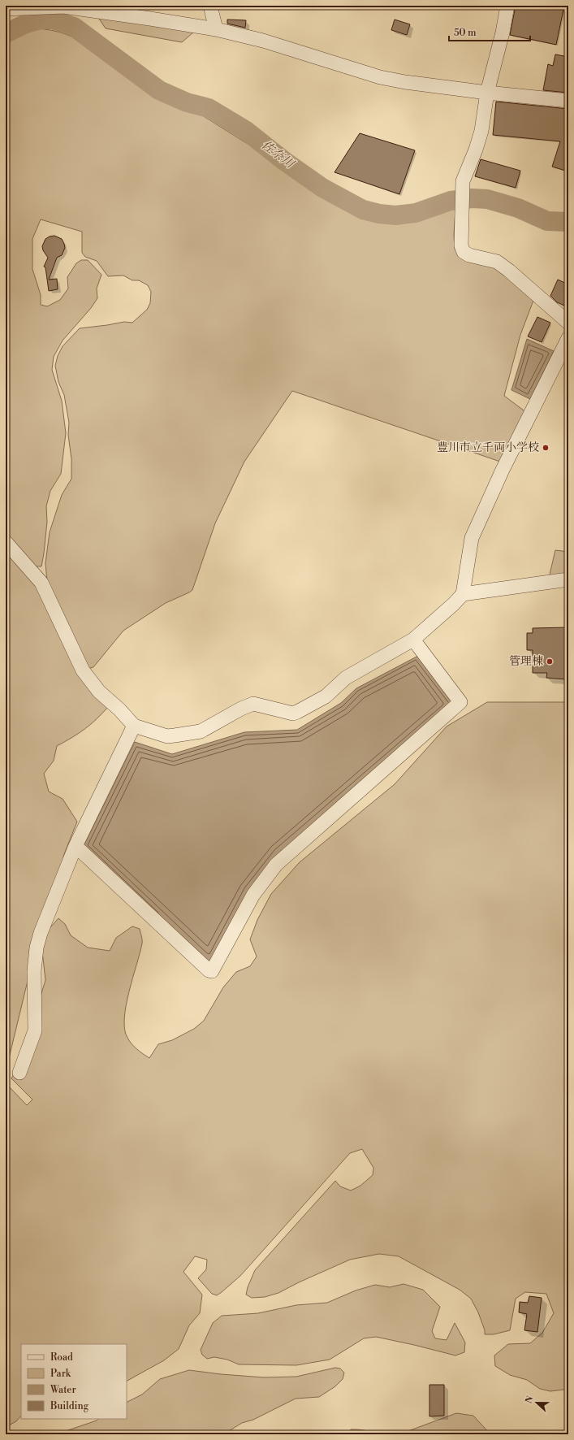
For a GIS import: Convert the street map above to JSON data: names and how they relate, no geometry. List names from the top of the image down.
{
  "water": ["佐奈川"],
  "places": ["豊川市立千両小学校", "管理棟"],
  "legend": [
    "Road",
    "Park",
    "Water",
    "Building"
  ],
  "scale_bar": "50 m",
  "north": "left"
}
